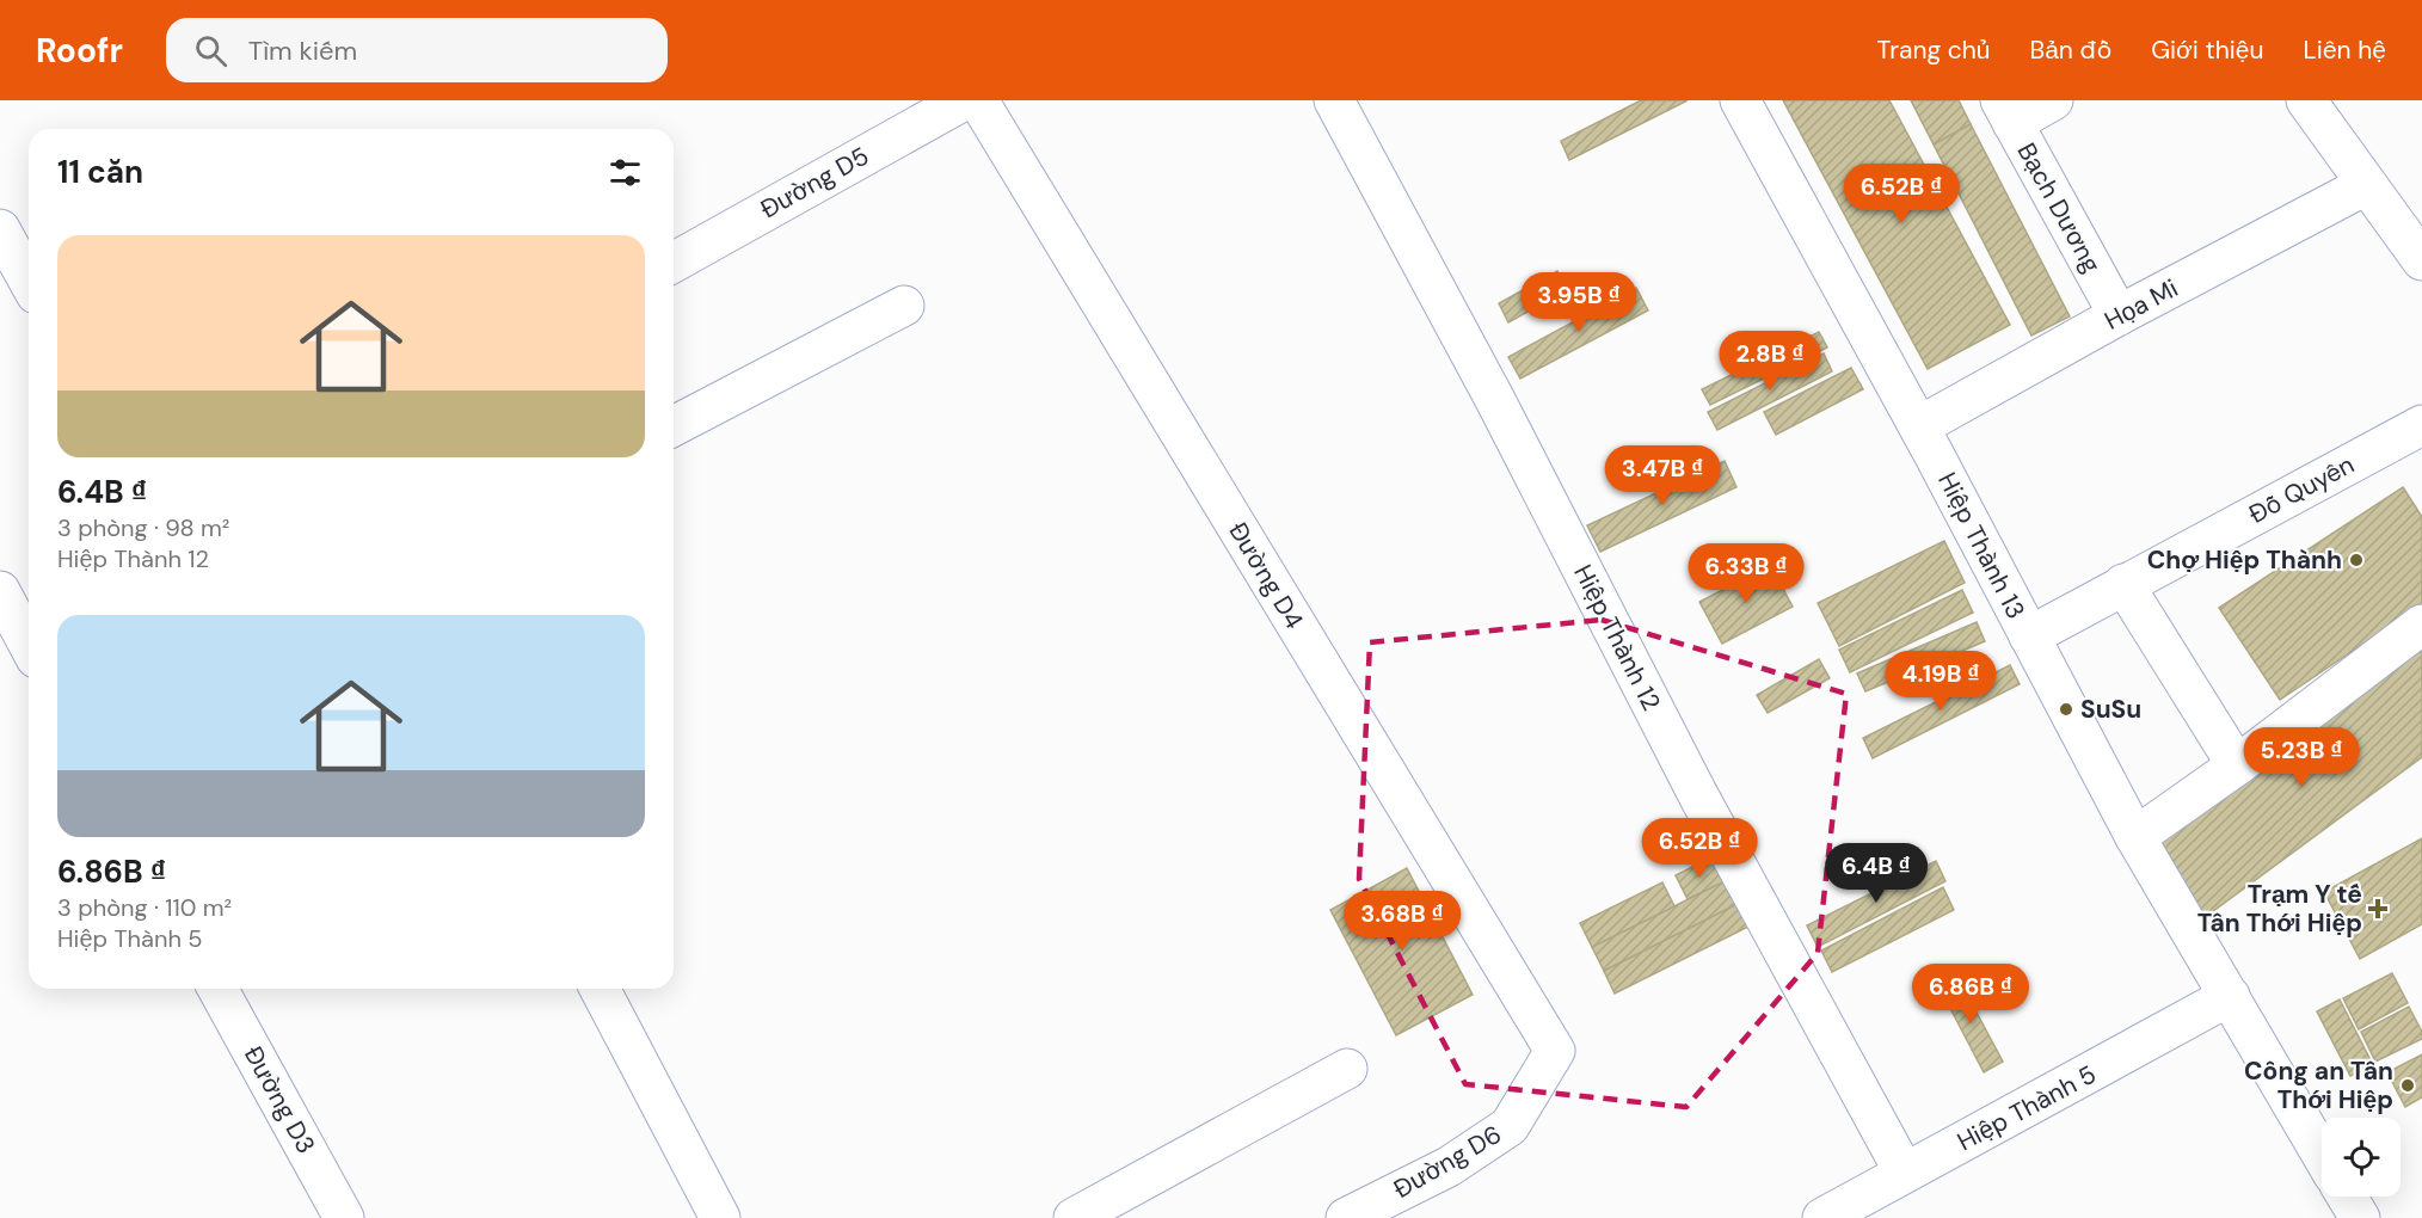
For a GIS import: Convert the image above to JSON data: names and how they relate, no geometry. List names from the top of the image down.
{
  "streets": {
    "street": [
      "Đường D5",
      "Bạch Dương",
      "Họa Mi",
      "Đỗ Quyên",
      "Hiệp Thành 13",
      "Đường D4",
      "Hiệp Thành 12",
      "Đường D3",
      "Hiệp Thành 5",
      "Đường D6"
    ]
  },
  "crossings": [
    ["Bạch Dương", "Họa Mi"],
    ["Họa Mi", "Hiệp Thành 13"],
    ["Đỗ Quyên", "Hiệp Thành 13"],
    ["Hiệp Thành 13", "Hiệp Thành 5"],
    ["Đường D4", "Đường D6"],
    ["Hiệp Thành 12", "Hiệp Thành 5"]
  ],
  "places": {
    "other": ["Chợ Hiệp Thành", "SuSu", "Công an Tân Thới Hiệp"],
    "health": ["Trạm Y tế Tân Thới Hiệp"]
  },
  "page": {
    "header": "Roofr",
    "search": "Tìm kiếm",
    "nav": [
      "Trang chủ",
      "Bản đồ",
      "Giới thiệu",
      "Liên hệ"
    ],
    "heading": "11 căn",
    "price": [
      "6.52B ₫",
      "3.95B ₫",
      "2.8B ₫",
      "3.47B ₫",
      "6.33B ₫",
      "4.19B ₫",
      "5.23B ₫",
      "6.52B ₫",
      "6.4B ₫",
      "3.68B ₫",
      "6.86B ₫"
    ],
    "list": [
      {
        "name": "6.4B ₫",
        "note": "3 phòng · 98 m² · Hiệp Thành 12"
      },
      {
        "name": "6.86B ₫",
        "note": "3 phòng · 110 m² · Hiệp Thành 5"
      }
    ]
  }
}
